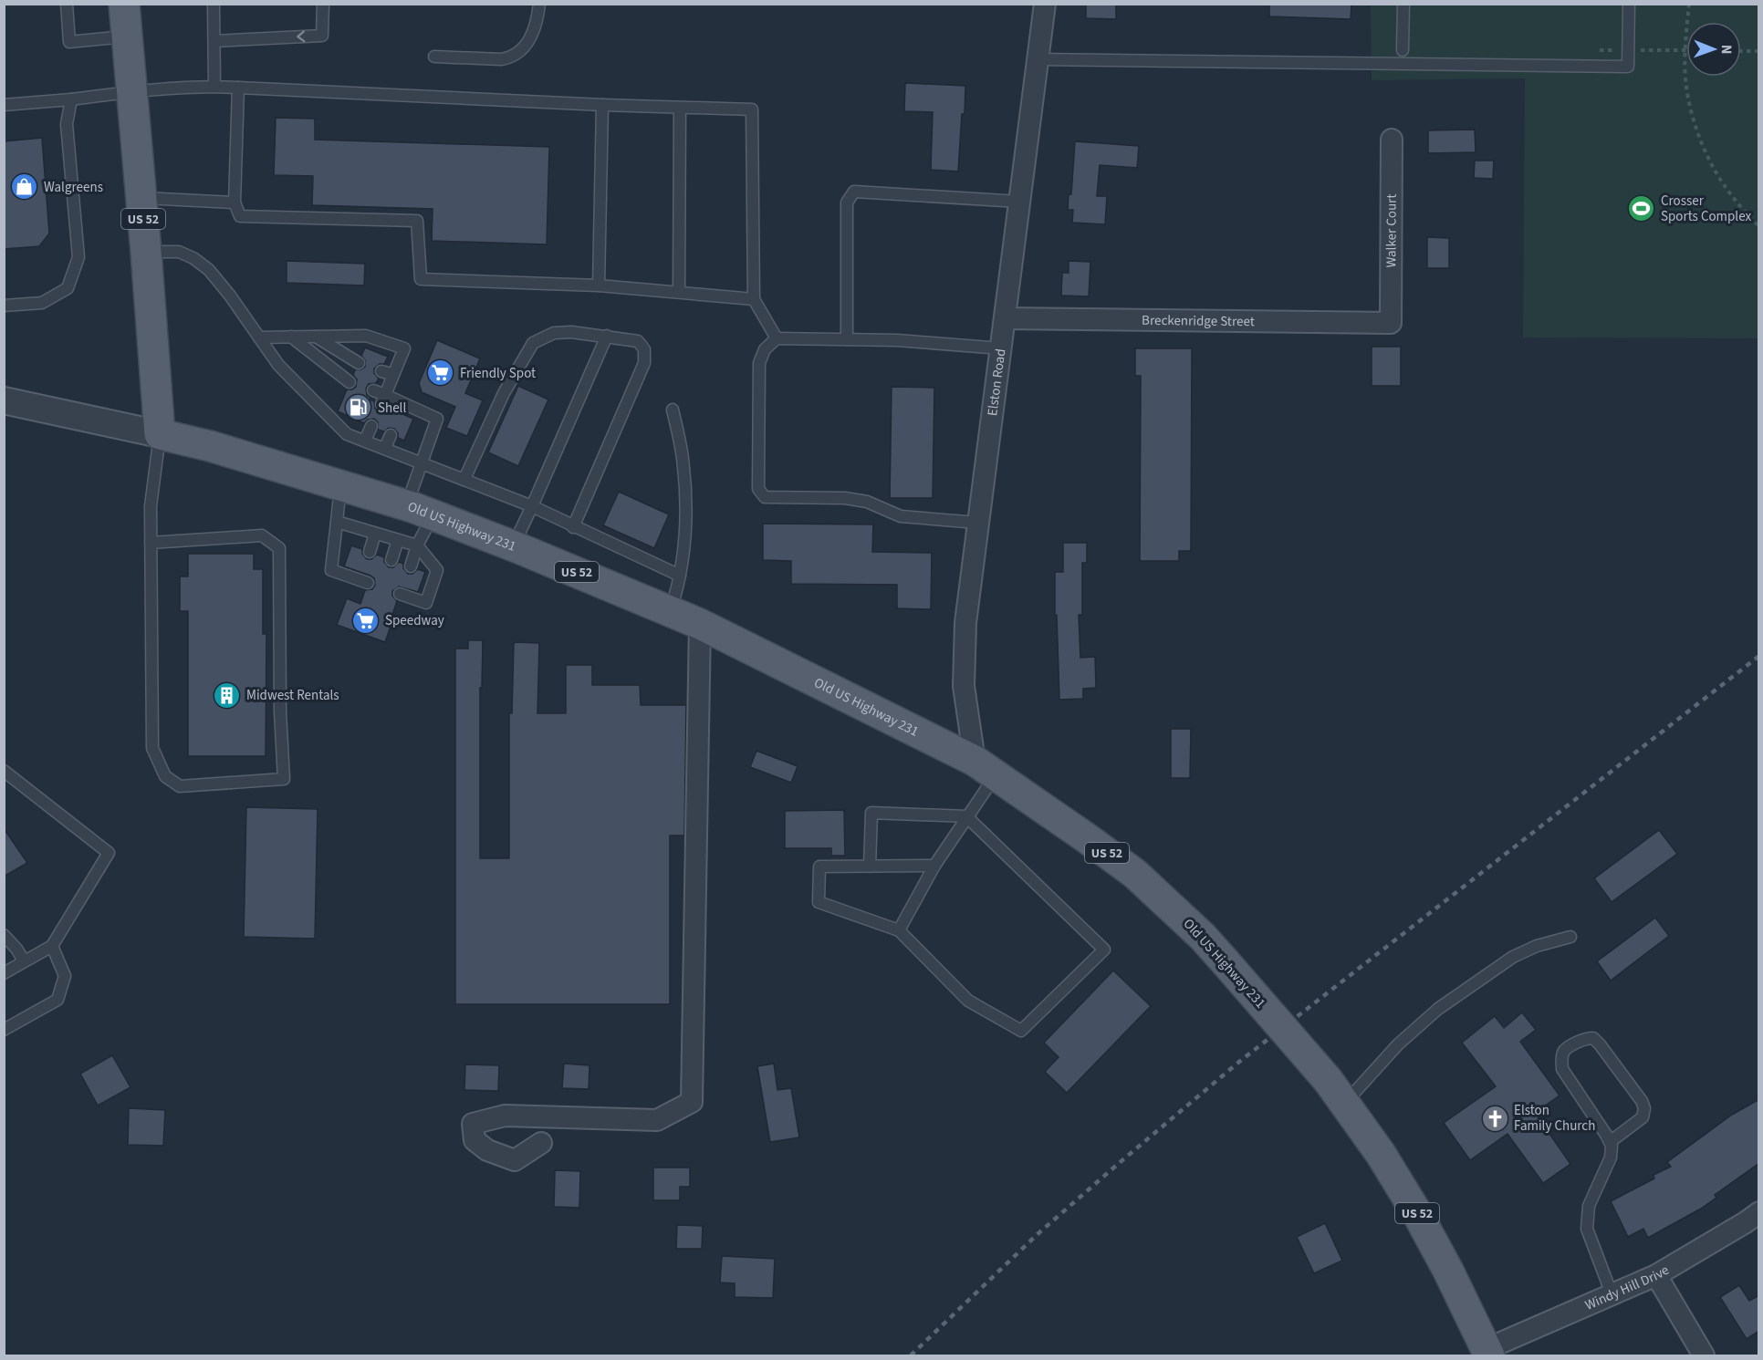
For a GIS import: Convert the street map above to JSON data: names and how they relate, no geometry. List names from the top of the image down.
{
  "streets": {
    "main road": ["US 52", "Old US Highway 231"],
    "street": [
      "Walker Court",
      "Breckenridge Street",
      "Elston Road",
      "Windy Hill Drive"
    ]
  },
  "crossings": [
    ["US 52", "Old US Highway 231"],
    ["Walker Court", "Breckenridge Street"],
    ["Breckenridge Street", "Elston Road"],
    ["Elston Road", "Old US Highway 231"],
    ["Old US Highway 231", "Windy Hill Drive"]
  ],
  "places": {
    "shop": ["Walgreens"],
    "sports": ["Crosser Sports Complex"],
    "supermarket": ["Friendly Spot", "Speedway"],
    "fuel station": ["Shell"],
    "building": ["Midwest Rentals"],
    "church": ["Elston Family Church"]
  },
  "north": "right"
}
